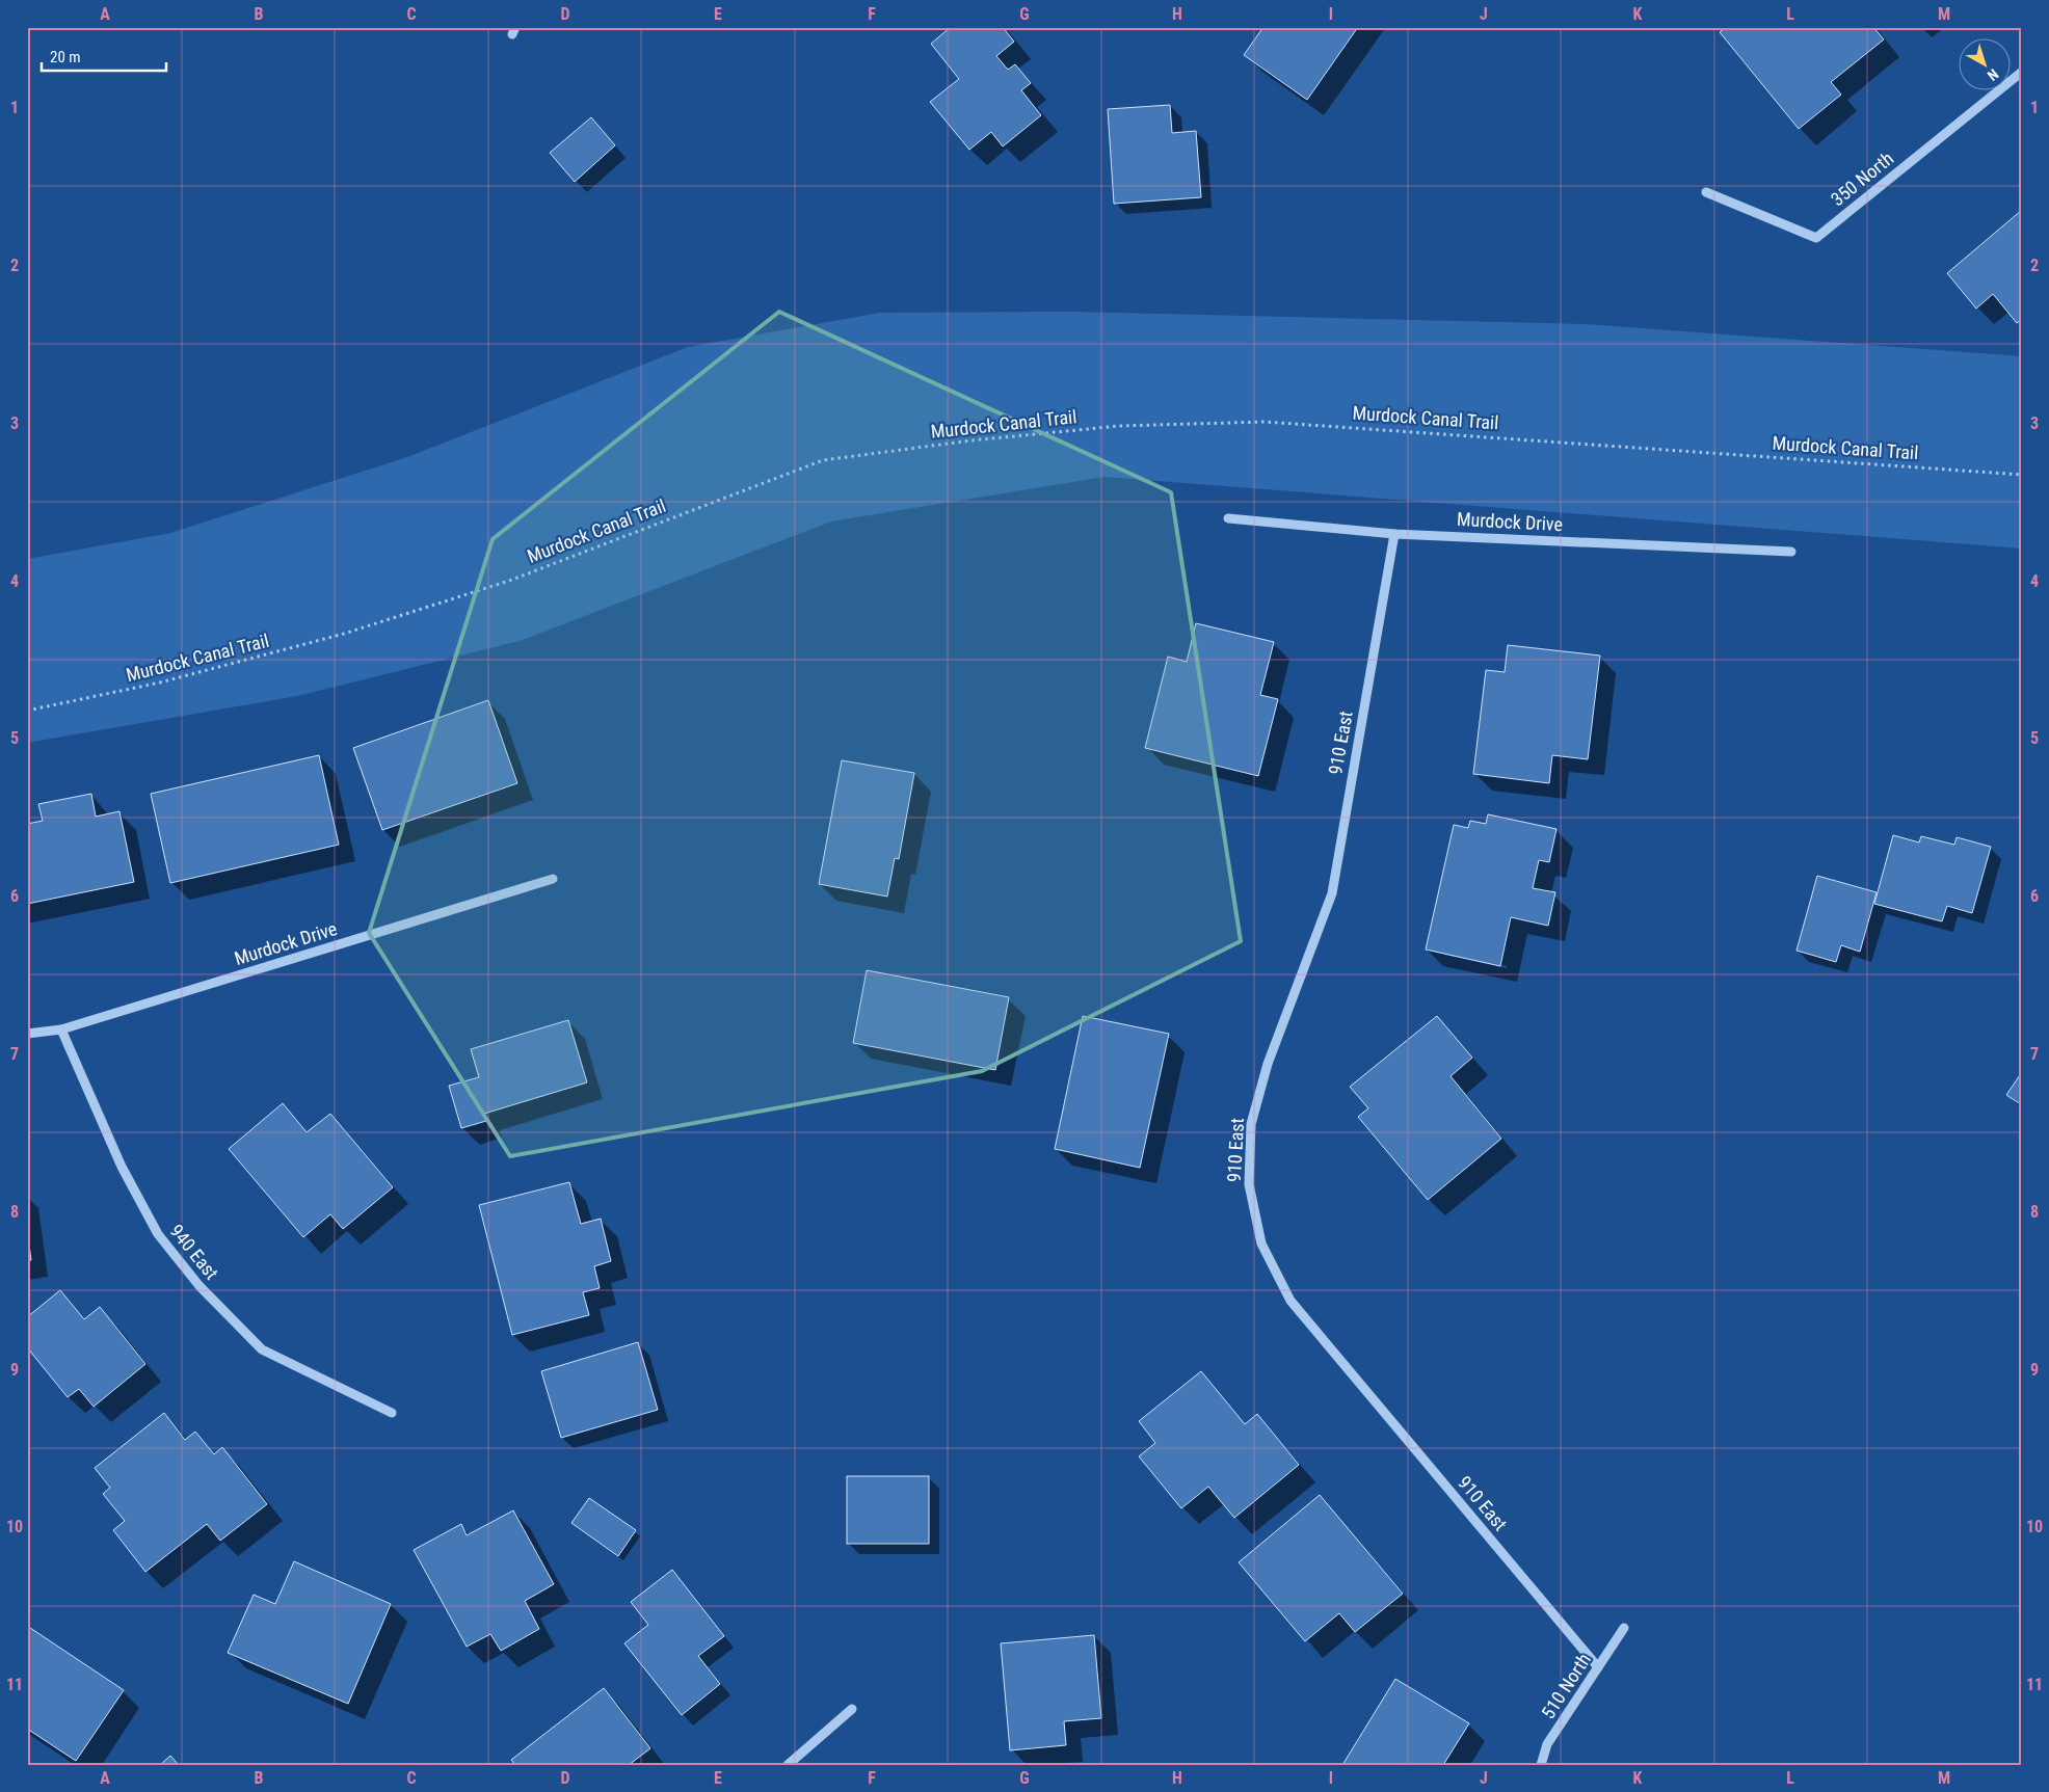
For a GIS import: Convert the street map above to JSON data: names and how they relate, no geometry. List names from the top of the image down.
{
  "streets": {
    "street": [
      "350 North",
      "Murdock Drive",
      "910 East",
      "940 East",
      "510 North"
    ],
    "path": ["Murdock Canal Trail"]
  },
  "crossings": [
    ["Murdock Drive", "910 East"],
    ["Murdock Drive", "940 East"],
    ["910 East", "510 North"]
  ],
  "scale_bar": "20 m",
  "north": "bottom right",
  "grid": {
    "columns": [
      "A",
      "B",
      "C",
      "D",
      "E",
      "F",
      "G",
      "H",
      "I",
      "J",
      "K",
      "L",
      "M"
    ],
    "rows": [
      "1",
      "2",
      "3",
      "4",
      "5",
      "6",
      "7",
      "8",
      "9",
      "10",
      "11"
    ]
  }
}
